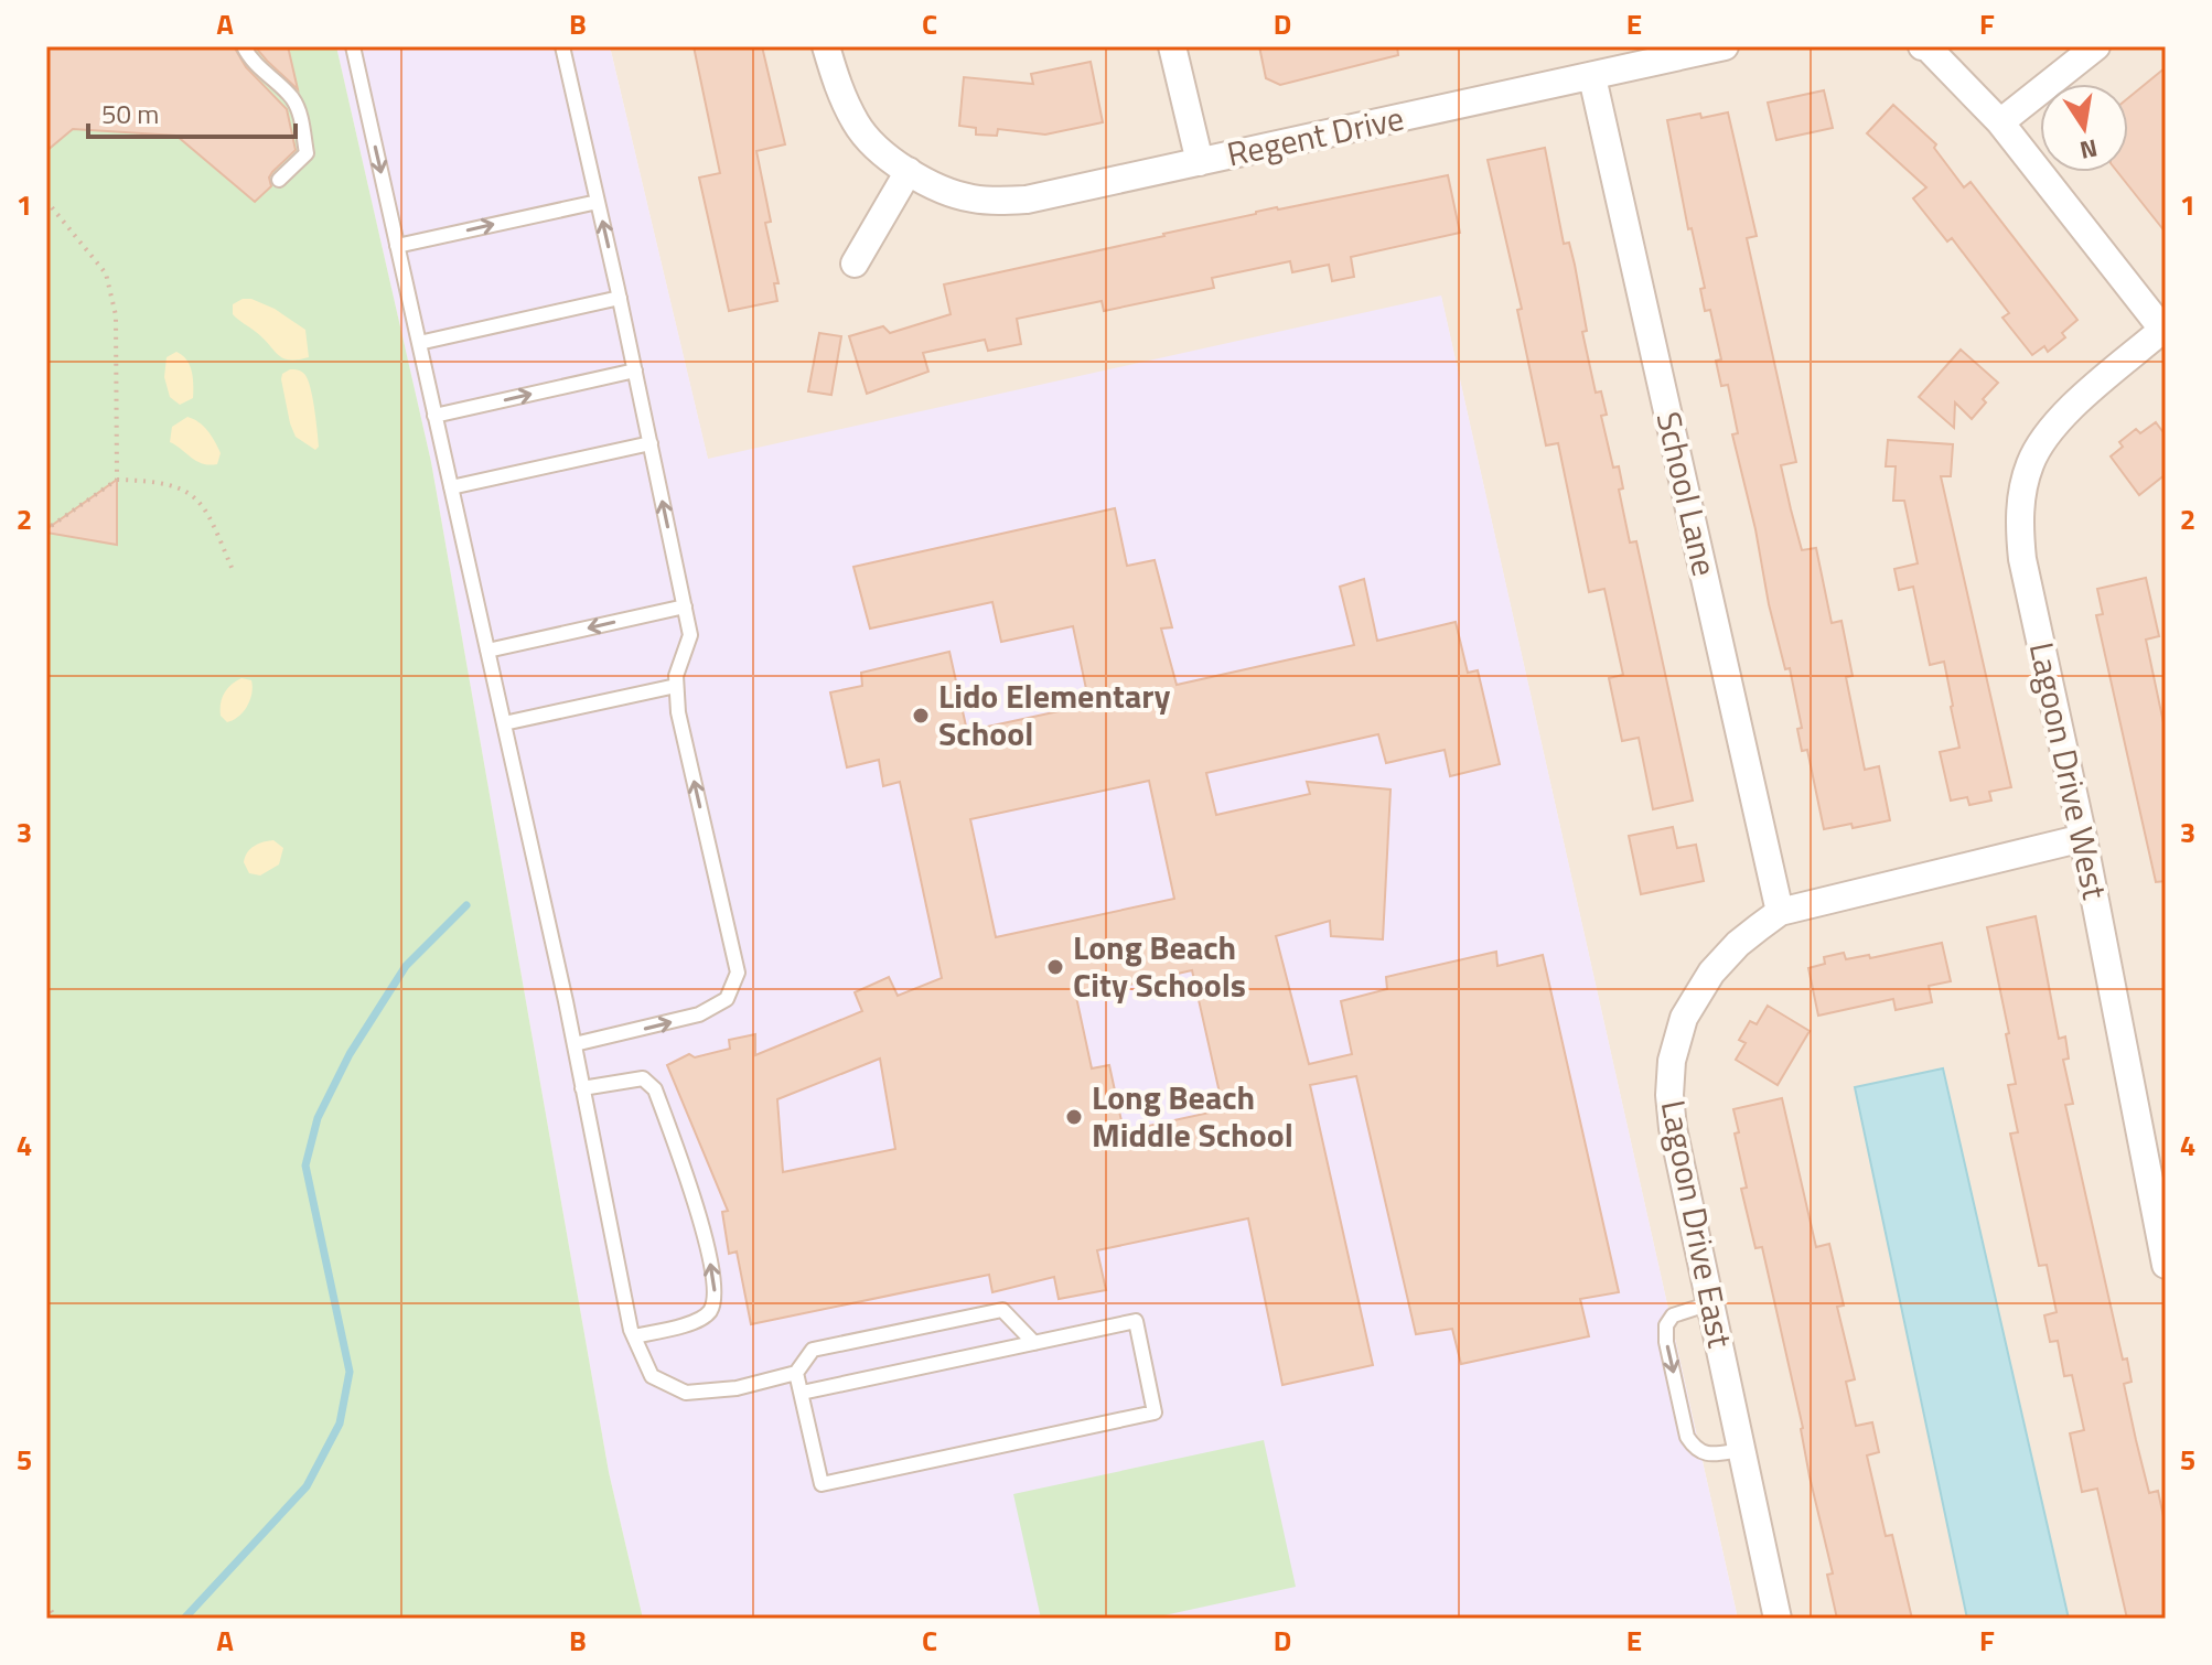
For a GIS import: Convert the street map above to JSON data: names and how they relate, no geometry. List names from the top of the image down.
{
  "streets": {
    "street": [
      "Regent Drive",
      "School Lane",
      "Lagoon Drive West",
      "Lagoon Drive East"
    ]
  },
  "crossings": [
    ["Regent Drive", "School Lane"],
    ["School Lane", "Lagoon Drive East"],
    ["Lagoon Drive West", "Lagoon Drive East"]
  ],
  "places": ["Lido Elementary School", "Long Beach City Schools", "Long Beach Middle School"],
  "scale_bar": "50 m",
  "north": "bottom",
  "grid": {
    "columns": [
      "A",
      "B",
      "C",
      "D",
      "E",
      "F"
    ],
    "rows": [
      "1",
      "2",
      "3",
      "4",
      "5"
    ]
  }
}
